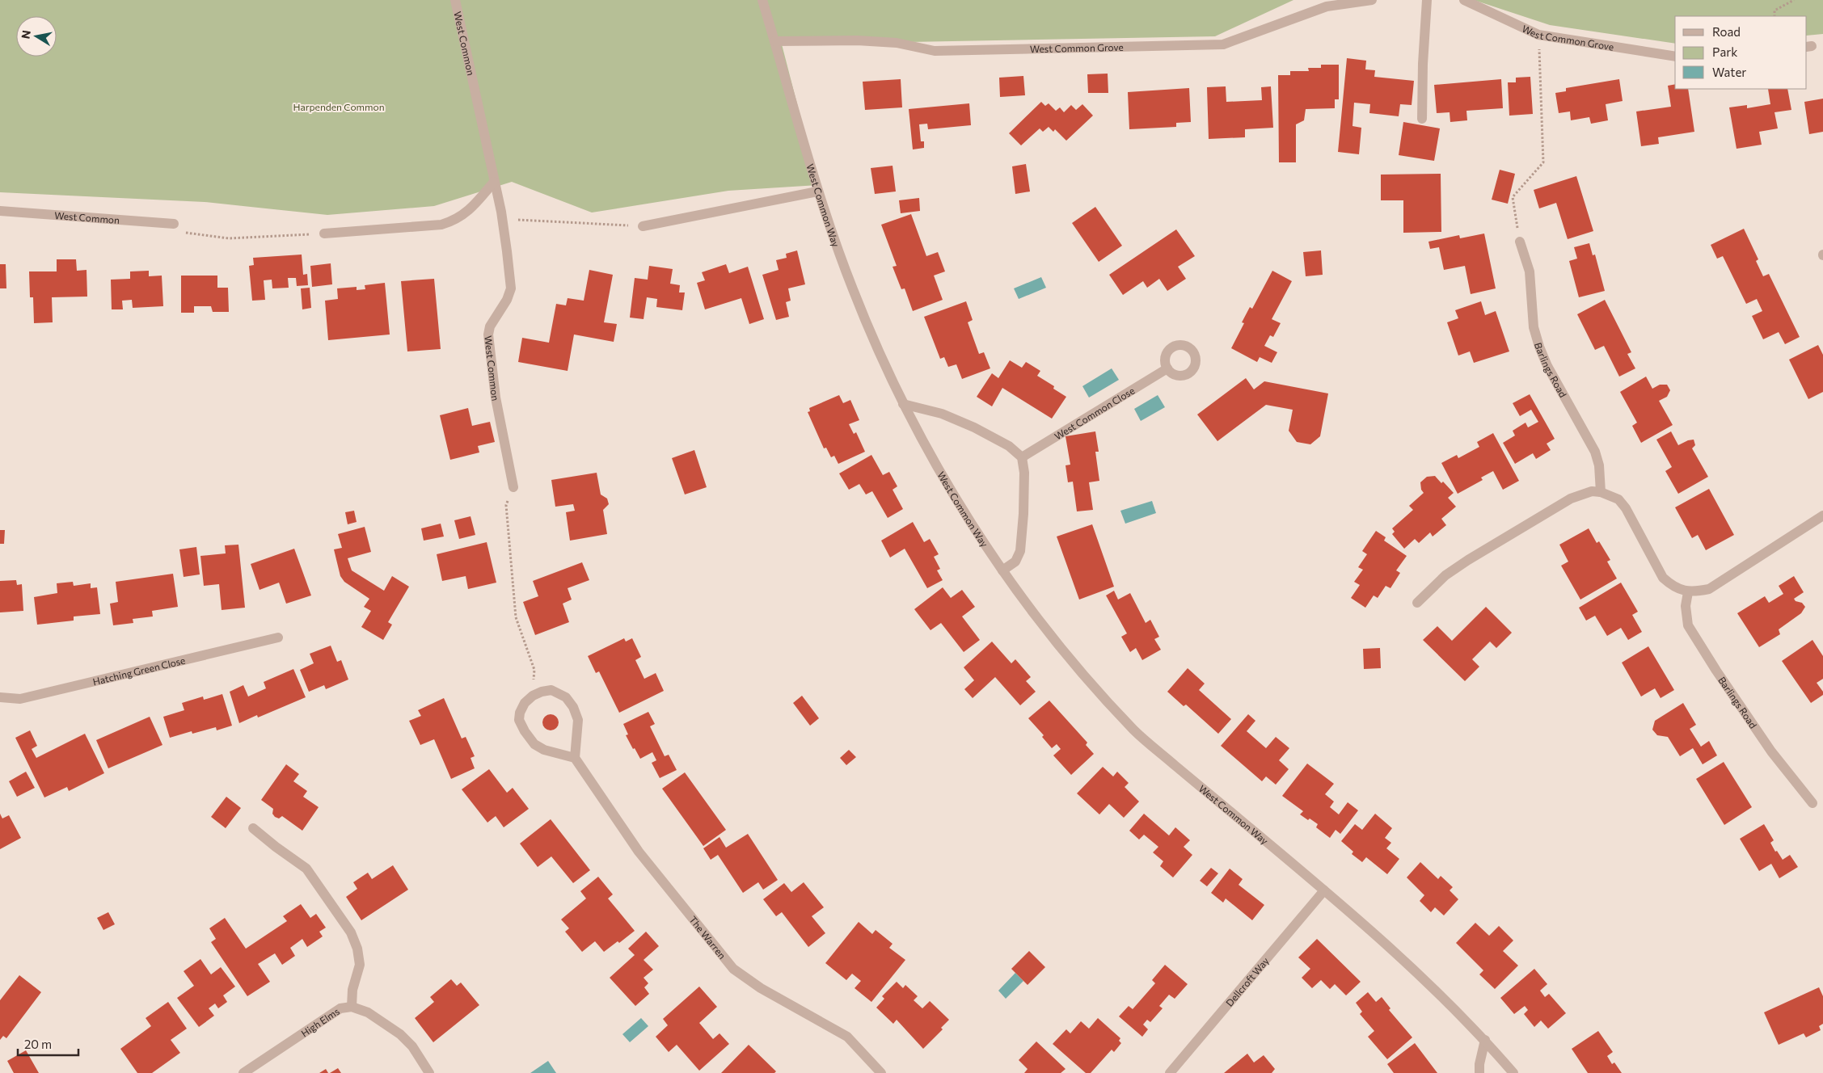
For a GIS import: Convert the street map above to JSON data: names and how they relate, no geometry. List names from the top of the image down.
{
  "streets": {
    "street": [
      "West Common Grove",
      "West Common",
      "West Common Way",
      "Barlings Road",
      "West Common Close",
      "Hatching Green Close",
      "The Warren",
      "Dellcroft Way",
      "High Elms"
    ]
  },
  "crossings": [
    ["West Common Grove", "West Common Way"],
    ["West Common Way", "Dellcroft Way"]
  ],
  "parks": ["Harpenden Common"],
  "legend": ["Road", "Park", "Water"],
  "scale_bar": "20 m",
  "north": "left"
}
